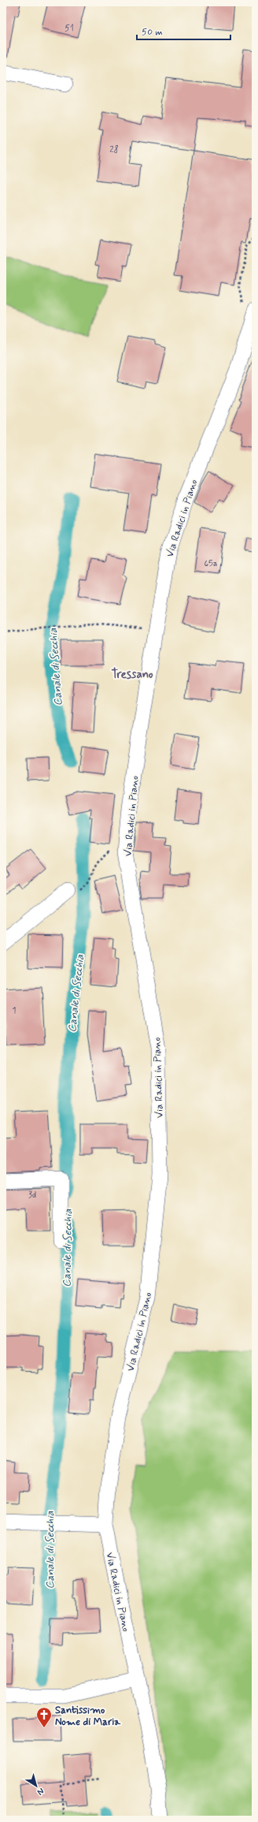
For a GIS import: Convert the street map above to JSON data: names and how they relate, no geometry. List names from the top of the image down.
{
  "streets": {
    "street": ["Via Radici in Piano"]
  },
  "districts": ["Tressano"],
  "water": ["Canale di Secchia"],
  "places": {
    "church": ["Santissimo Nome di Maria"]
  },
  "house_numbers": [
    "51",
    "28",
    "65a",
    "1",
    "3d"
  ],
  "scale_bar": "50 m",
  "north": "bottom right"
}
